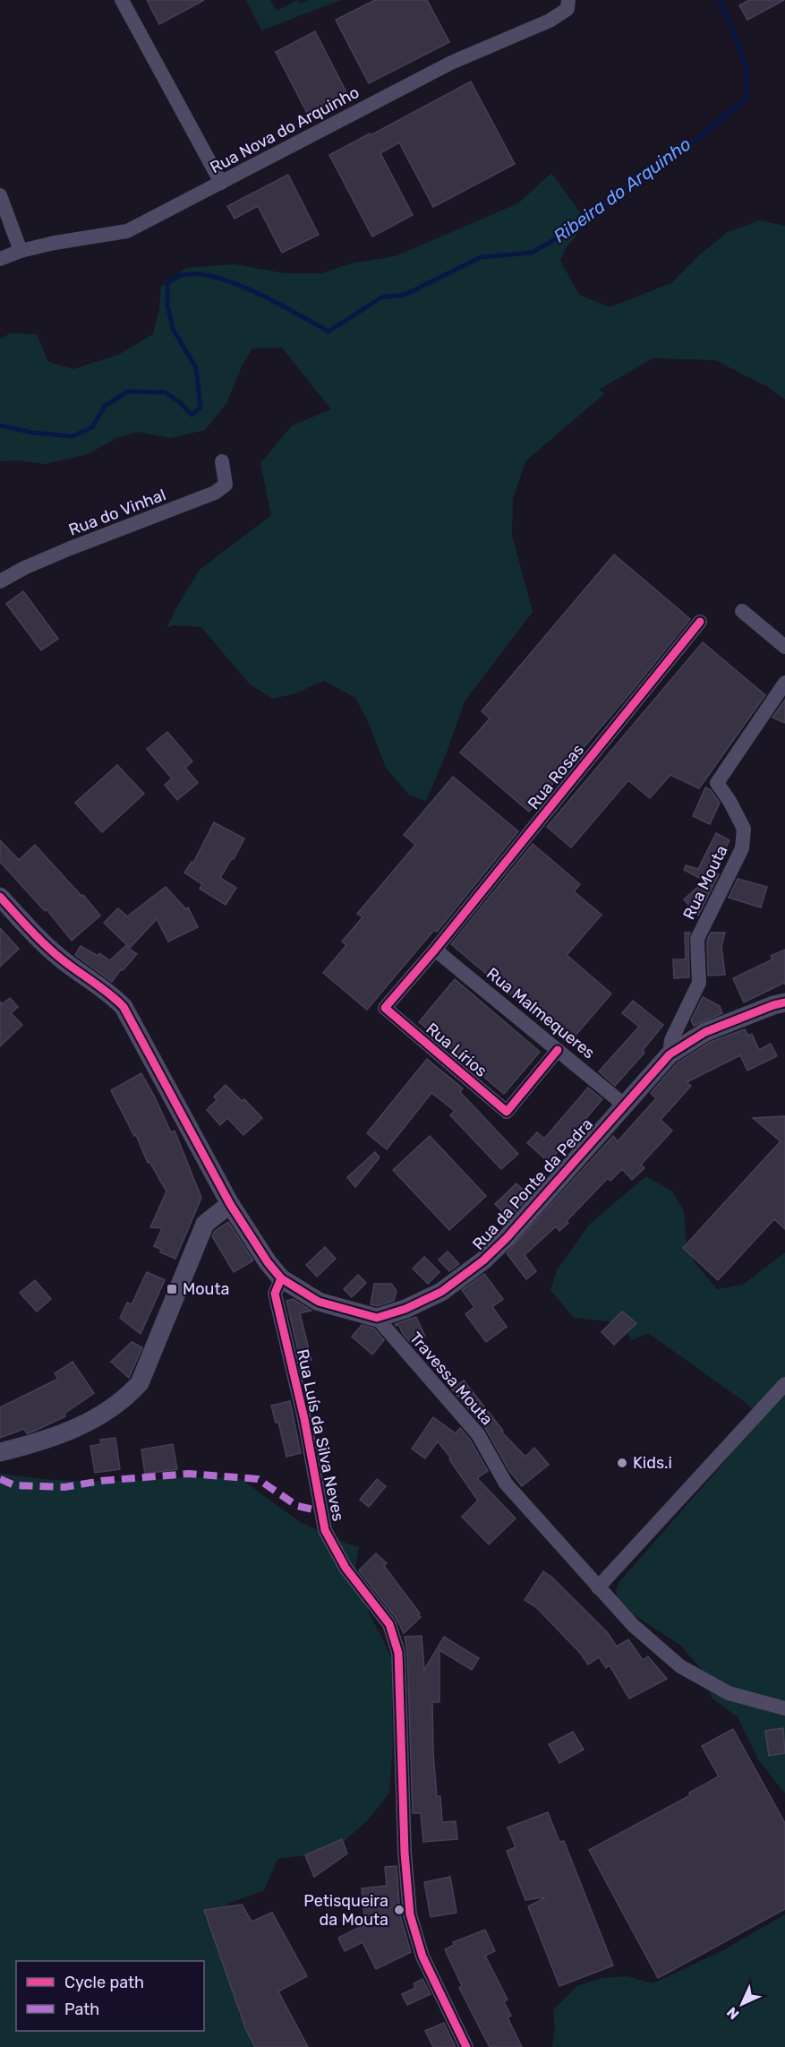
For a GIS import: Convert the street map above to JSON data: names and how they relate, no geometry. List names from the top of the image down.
{
  "streets": {
    "street": [
      "Rua Nova do Arquinho",
      "Rua do Vinhal",
      "Rua Rosas",
      "Rua Mouta",
      "Rua Malmequeres",
      "Rua Lírios",
      "Rua da Ponte da Pedra",
      "Travessa Mouta",
      "Rua Luís da Silva Neves"
    ]
  },
  "crossings": [
    ["Rua Rosas", "Rua Malmequeres"],
    ["Rua Rosas", "Rua Lírios"],
    ["Rua Mouta", "Rua da Ponte da Pedra"],
    ["Rua Malmequeres", "Rua Lírios"],
    ["Rua Malmequeres", "Rua da Ponte da Pedra"],
    ["Rua da Ponte da Pedra", "Travessa Mouta"]
  ],
  "water": ["Ribeira do Arquinho"],
  "places": {
    "transit": ["Mouta"],
    "other": ["Kids.i", "Petisqueira da Mouta"]
  },
  "legend": ["Cycle path", "Path"],
  "north": "bottom left"
}
